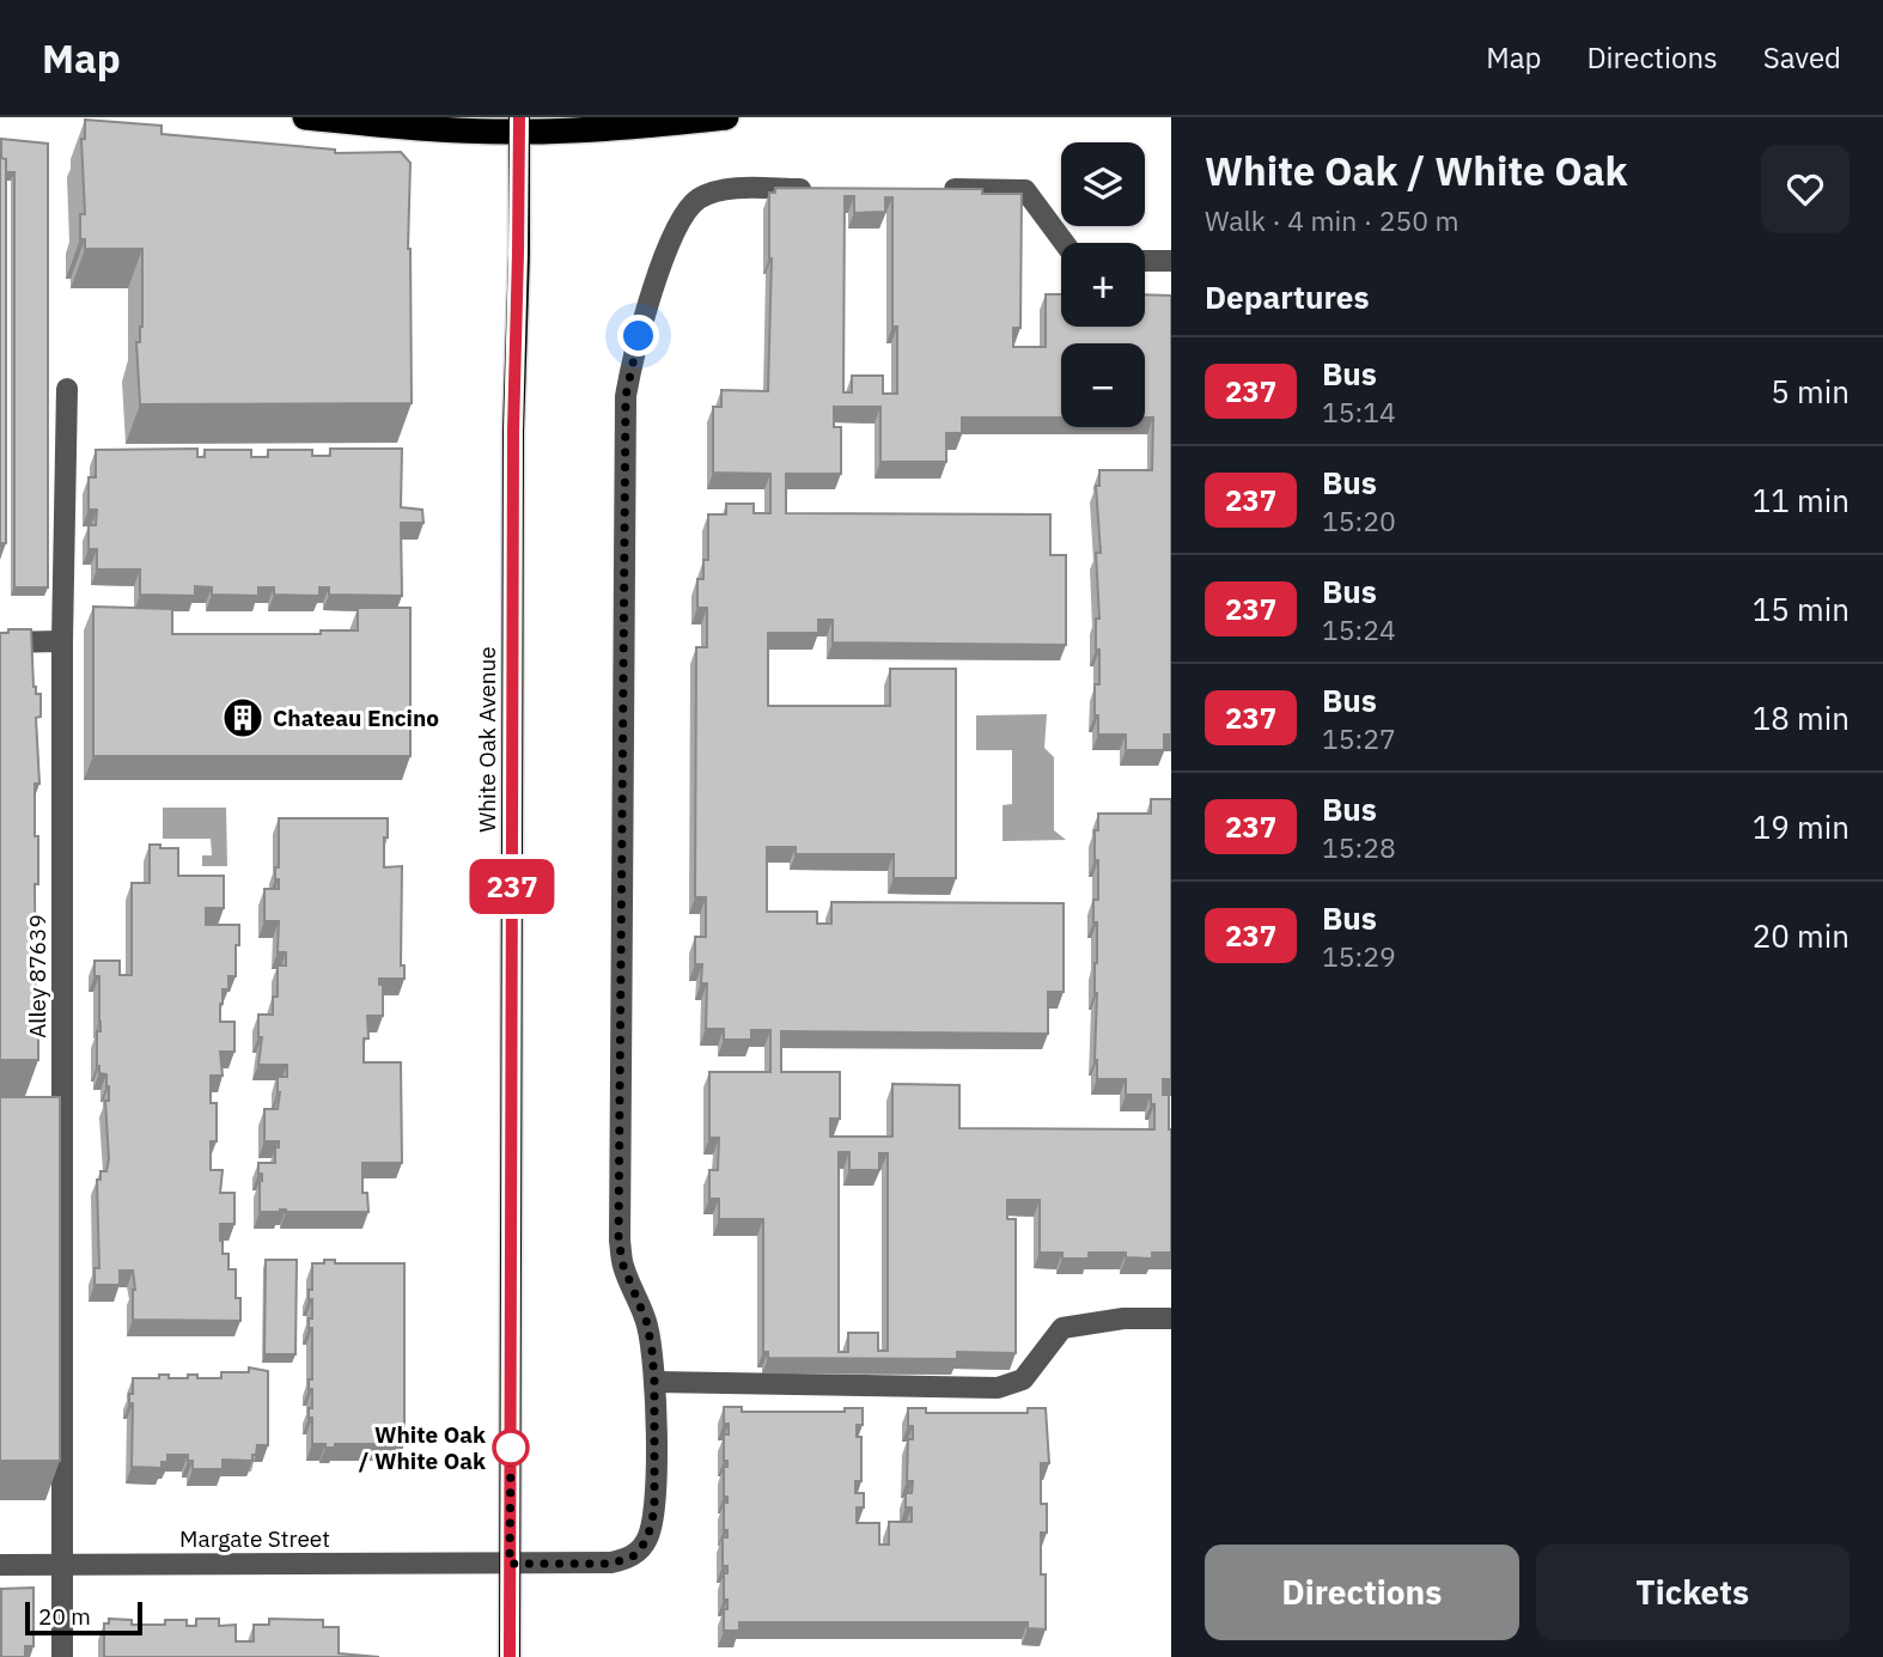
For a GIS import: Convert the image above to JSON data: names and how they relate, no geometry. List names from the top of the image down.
{
  "streets": {
    "main road": ["White Oak Avenue"],
    "street": ["Alley 87639", "Margate Street"]
  },
  "crossings": [
    ["White Oak Avenue", "Margate Street"],
    ["Alley 87639", "Margate Street"]
  ],
  "places": {
    "building": ["Chateau Encino"],
    "other": ["White Oak / White Oak"]
  },
  "lines": ["bus line 237"],
  "scale_bar": "20 m",
  "page": {
    "header": "Map",
    "nav": ["Map", "Directions", "Saved"],
    "on_map": "237",
    "heading": [
      ["White Oak / White Oak", "Walk · 4 min · 250 m"],
      "Departures"
    ],
    "map_buttons": ["+", "−"],
    "list": [
      {
        "mark": "237",
        "name": "Bus",
        "note": "15:14",
        "value": "5 min"
      },
      {
        "mark": "237",
        "name": "Bus",
        "note": "15:20",
        "value": "11 min"
      },
      {
        "mark": "237",
        "name": "Bus",
        "note": "15:24",
        "value": "15 min"
      },
      {
        "mark": "237",
        "name": "Bus",
        "note": "15:27",
        "value": "18 min"
      },
      {
        "mark": "237",
        "name": "Bus",
        "note": "15:28",
        "value": "19 min"
      },
      {
        "mark": "237",
        "name": "Bus",
        "note": "15:29",
        "value": "20 min"
      }
    ],
    "buttons": ["Directions", "Tickets"],
    "scale": "20 m"
  }
}
